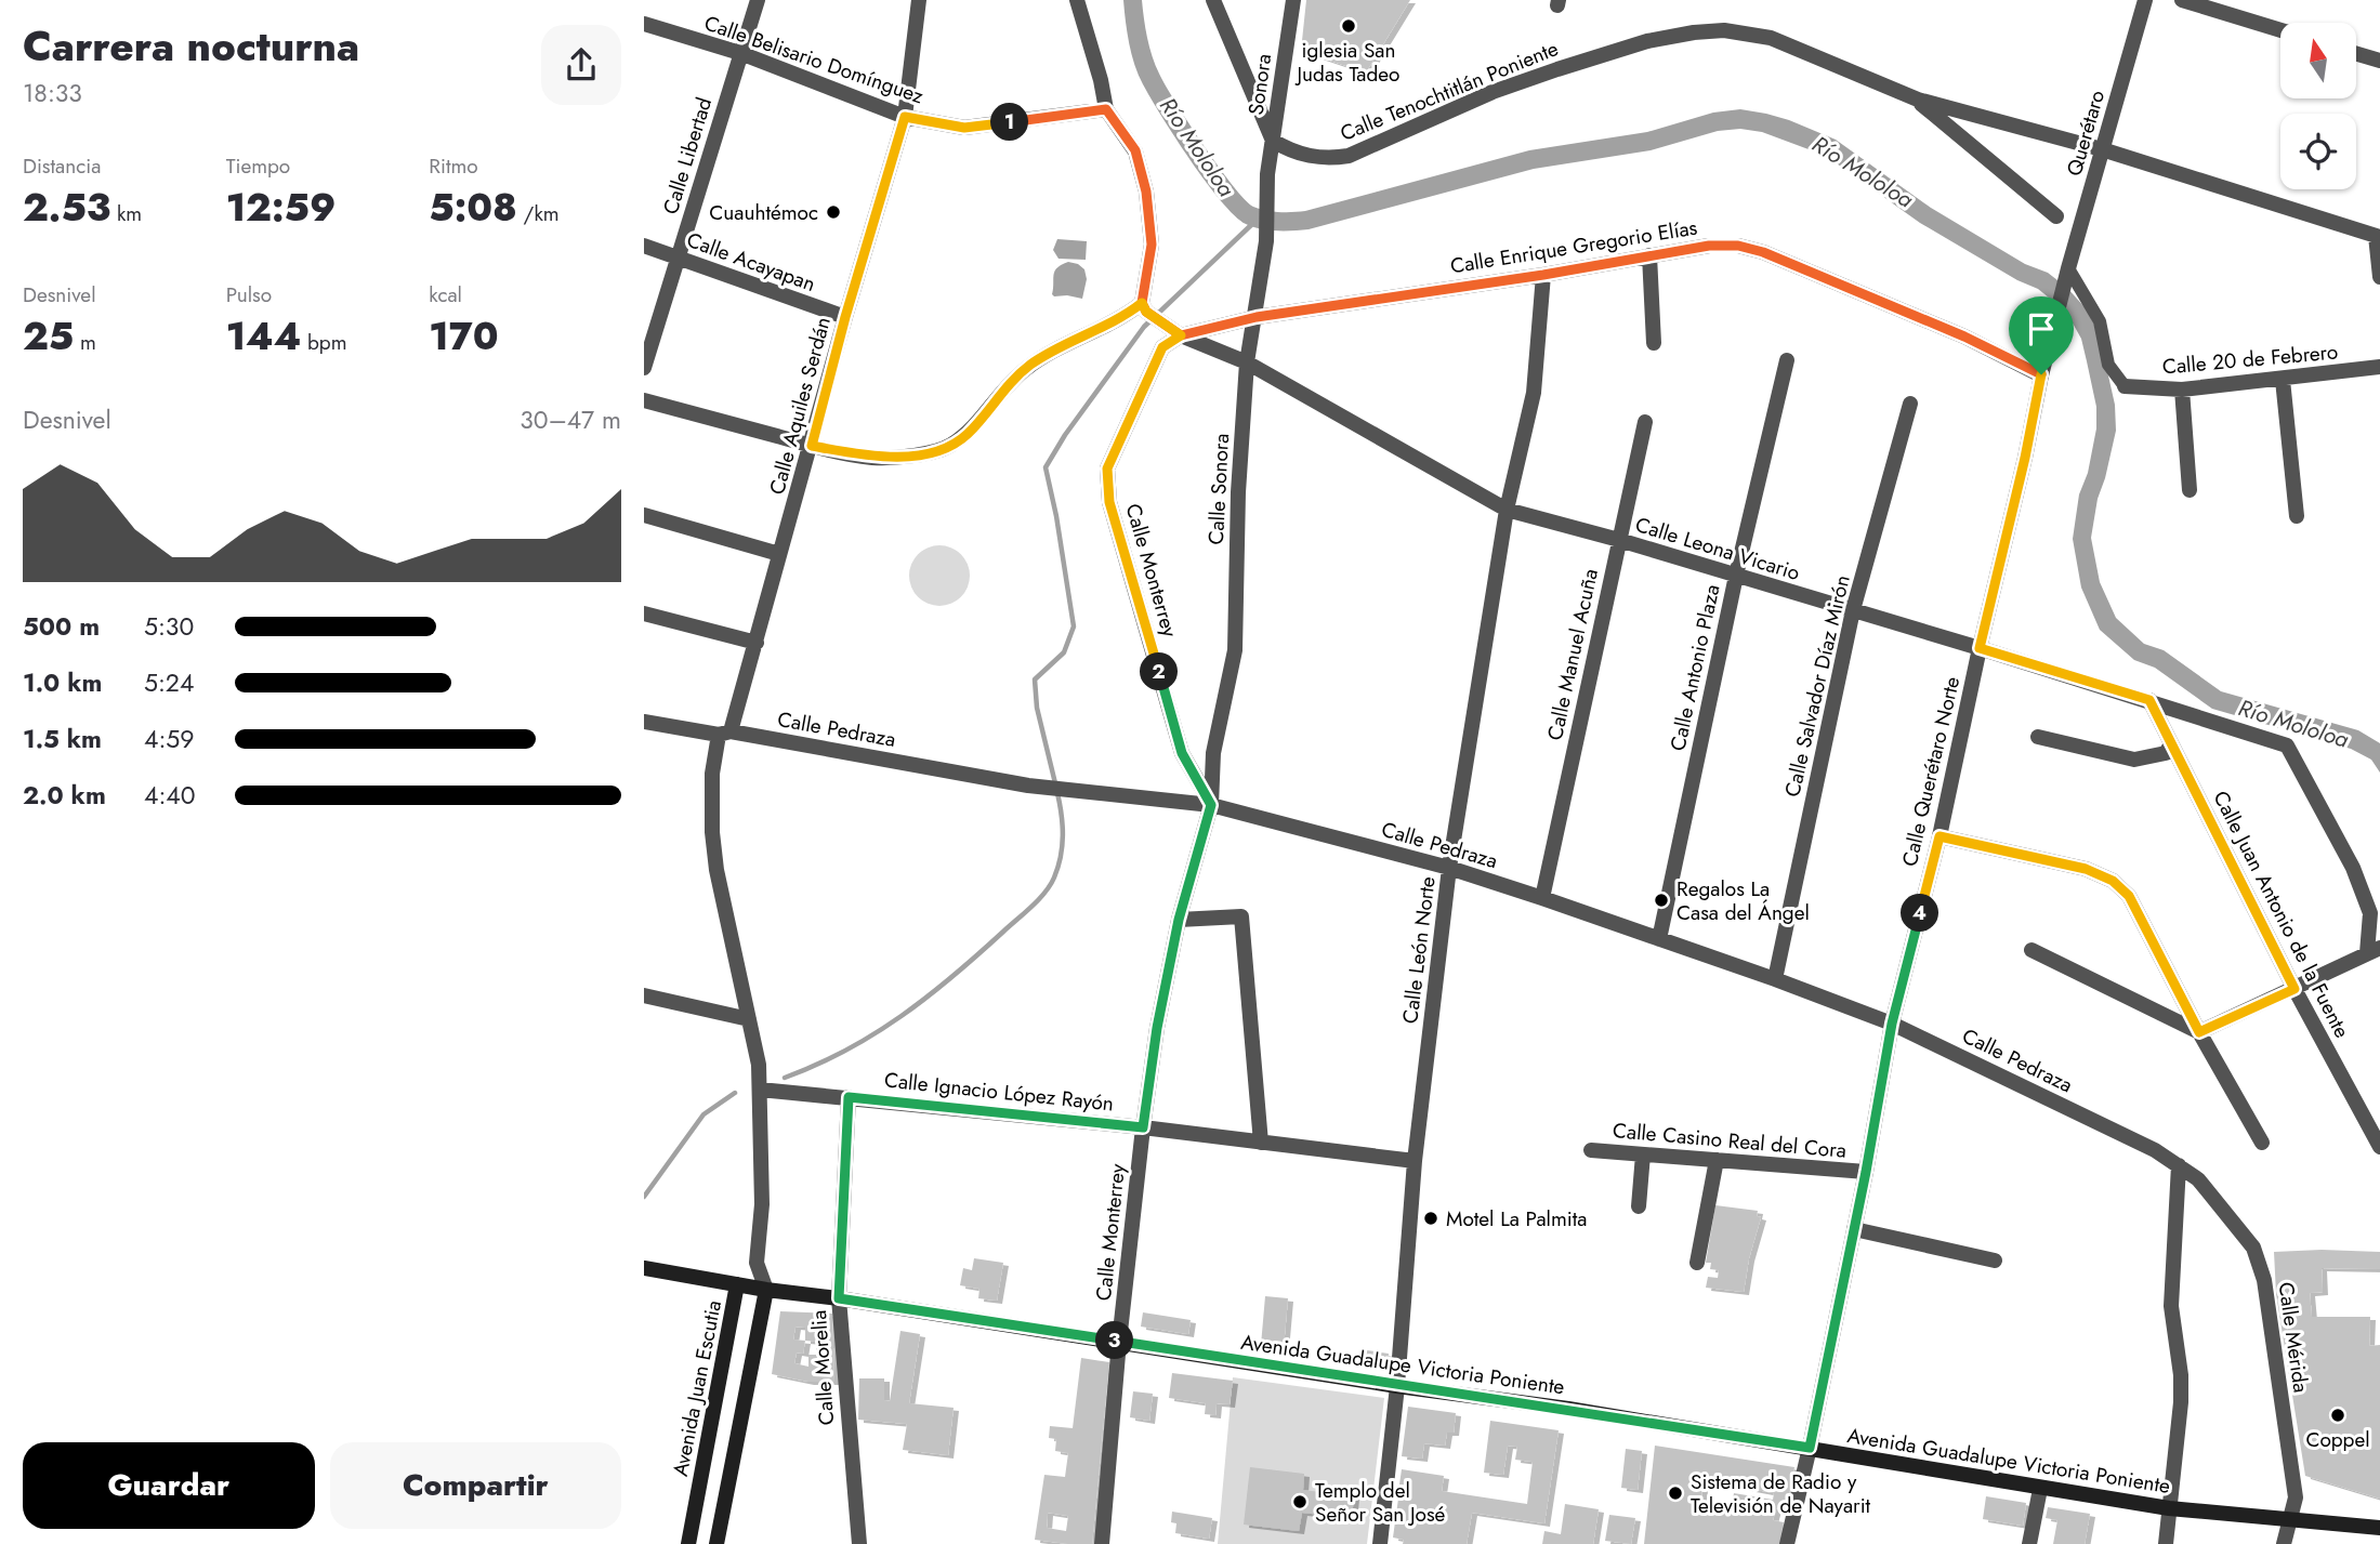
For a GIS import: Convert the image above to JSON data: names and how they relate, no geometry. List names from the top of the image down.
{
  "streets": {
    "main road": ["Avenida Guadalupe Victoria Poniente", "Avenida Juan Escutia"],
    "street": [
      "Calle Belisario Domínguez",
      "Sonora",
      "Calle Tenochtitlán Poniente",
      "Querétaro",
      "Calle Libertad",
      "Calle Enrique Gregorio Elías",
      "Calle Acayapan",
      "Calle 20 de Febrero",
      "Calle Aquiles Serdán",
      "Calle Sonora",
      "Calle Leona Vicario",
      "Calle Monterrey",
      "Calle Manuel Acuña",
      "Calle Antonio Plaza",
      "Calle Salvador Díaz Mirón",
      "Calle Pedraza",
      "Calle Querétaro Norte",
      "Calle Juan Antonio de la Fuente",
      "Calle León Norte",
      "Calle Ignacio López Rayón",
      "Calle Casino Real del Cora",
      "Calle Mérida",
      "Calle Morelia"
    ]
  },
  "crossings": [
    ["Calle Belisario Domínguez", "Calle Libertad"],
    ["Calle Belisario Domínguez", "Calle Aquiles Serdán"],
    ["Sonora", "Calle Tenochtitlán Poniente"],
    ["Sonora", "Calle Sonora"],
    ["Calle Tenochtitlán Poniente", "Querétaro"],
    ["Querétaro", "Calle Querétaro Norte"],
    ["Calle Libertad", "Calle Acayapan"],
    ["Calle Enrique Gregorio Elías", "Calle Sonora"],
    ["Calle Enrique Gregorio Elías", "Calle Leona Vicario"],
    ["Calle Enrique Gregorio Elías", "Calle Monterrey"],
    ["Calle Enrique Gregorio Elías", "Calle Querétaro Norte"],
    ["Calle Enrique Gregorio Elías", "Calle León Norte"],
    ["Calle Acayapan", "Calle Aquiles Serdán"],
    ["Calle Aquiles Serdán", "Calle Pedraza"],
    ["Calle Aquiles Serdán", "Calle Ignacio López Rayón"],
    ["Calle Aquiles Serdán", "Avenida Juan Escutia"],
    ["Calle Sonora", "Calle Leona Vicario"],
    ["Calle Sonora", "Calle Monterrey"],
    ["Calle Sonora", "Calle Pedraza"],
    ["Calle Leona Vicario", "Calle Monterrey"],
    ["Calle Leona Vicario", "Calle Manuel Acuña"],
    ["Calle Leona Vicario", "Calle Antonio Plaza"],
    ["Calle Leona Vicario", "Calle Salvador Díaz Mirón"],
    ["Calle Leona Vicario", "Calle Querétaro Norte"],
    ["Calle Leona Vicario", "Calle Juan Antonio de la Fuente"],
    ["Calle Leona Vicario", "Calle León Norte"],
    ["Calle Monterrey", "Calle Pedraza"],
    ["Calle Monterrey", "Calle Ignacio López Rayón"],
    ["Calle Monterrey", "Avenida Guadalupe Victoria Poniente"],
    ["Calle Manuel Acuña", "Calle Pedraza"],
    ["Calle Antonio Plaza", "Calle Pedraza"],
    ["Calle Salvador Díaz Mirón", "Calle Pedraza"],
    ["Calle Pedraza", "Calle Querétaro Norte"],
    ["Calle Pedraza", "Calle León Norte"],
    ["Calle Pedraza", "Calle Mérida"],
    ["Calle Querétaro Norte", "Calle Casino Real del Cora"],
    ["Calle Querétaro Norte", "Avenida Guadalupe Victoria Poniente"],
    ["Calle León Norte", "Calle Ignacio López Rayón"],
    ["Calle León Norte", "Avenida Guadalupe Victoria Poniente"],
    ["Calle Ignacio López Rayón", "Calle Morelia"],
    ["Calle Mérida", "Avenida Guadalupe Victoria Poniente"],
    ["Avenida Guadalupe Victoria Poniente", "Calle Morelia"],
    ["Avenida Guadalupe Victoria Poniente", "Avenida Juan Escutia"]
  ],
  "water": ["Río Mololoa"],
  "places": [
    "iglesia San Judas Tadeo",
    "Cuauhtémoc",
    "Regalos La Casa del Ángel",
    "Motel La Palmita",
    "Coppel",
    "Sistema de Radio y Televisión de Nayarit",
    "Templo del Señor San José"
  ],
  "north": "top",
  "page": {
    "heading": ["Carrera nocturna", "18:33"],
    "pins": [
      "1",
      "2",
      "4",
      "3"
    ],
    "stats": [
      ["Distancia", "2.53 km"],
      ["Tiempo", "12:59"],
      ["Ritmo", "5:08 /km"],
      ["Desnivel", "25 m"],
      ["Pulso", "144 bpm"],
      ["kcal", "170"]
    ],
    "chart": ["Desnivel", "30–47 m"],
    "list": [
      {
        "name": "500 m",
        "note": "5:30"
      },
      {
        "name": "1.0 km",
        "note": "5:24"
      },
      {
        "name": "1.5 km",
        "note": "4:59"
      },
      {
        "name": "2.0 km",
        "note": "4:40"
      }
    ],
    "buttons": ["Guardar", "Compartir"]
  }
}
